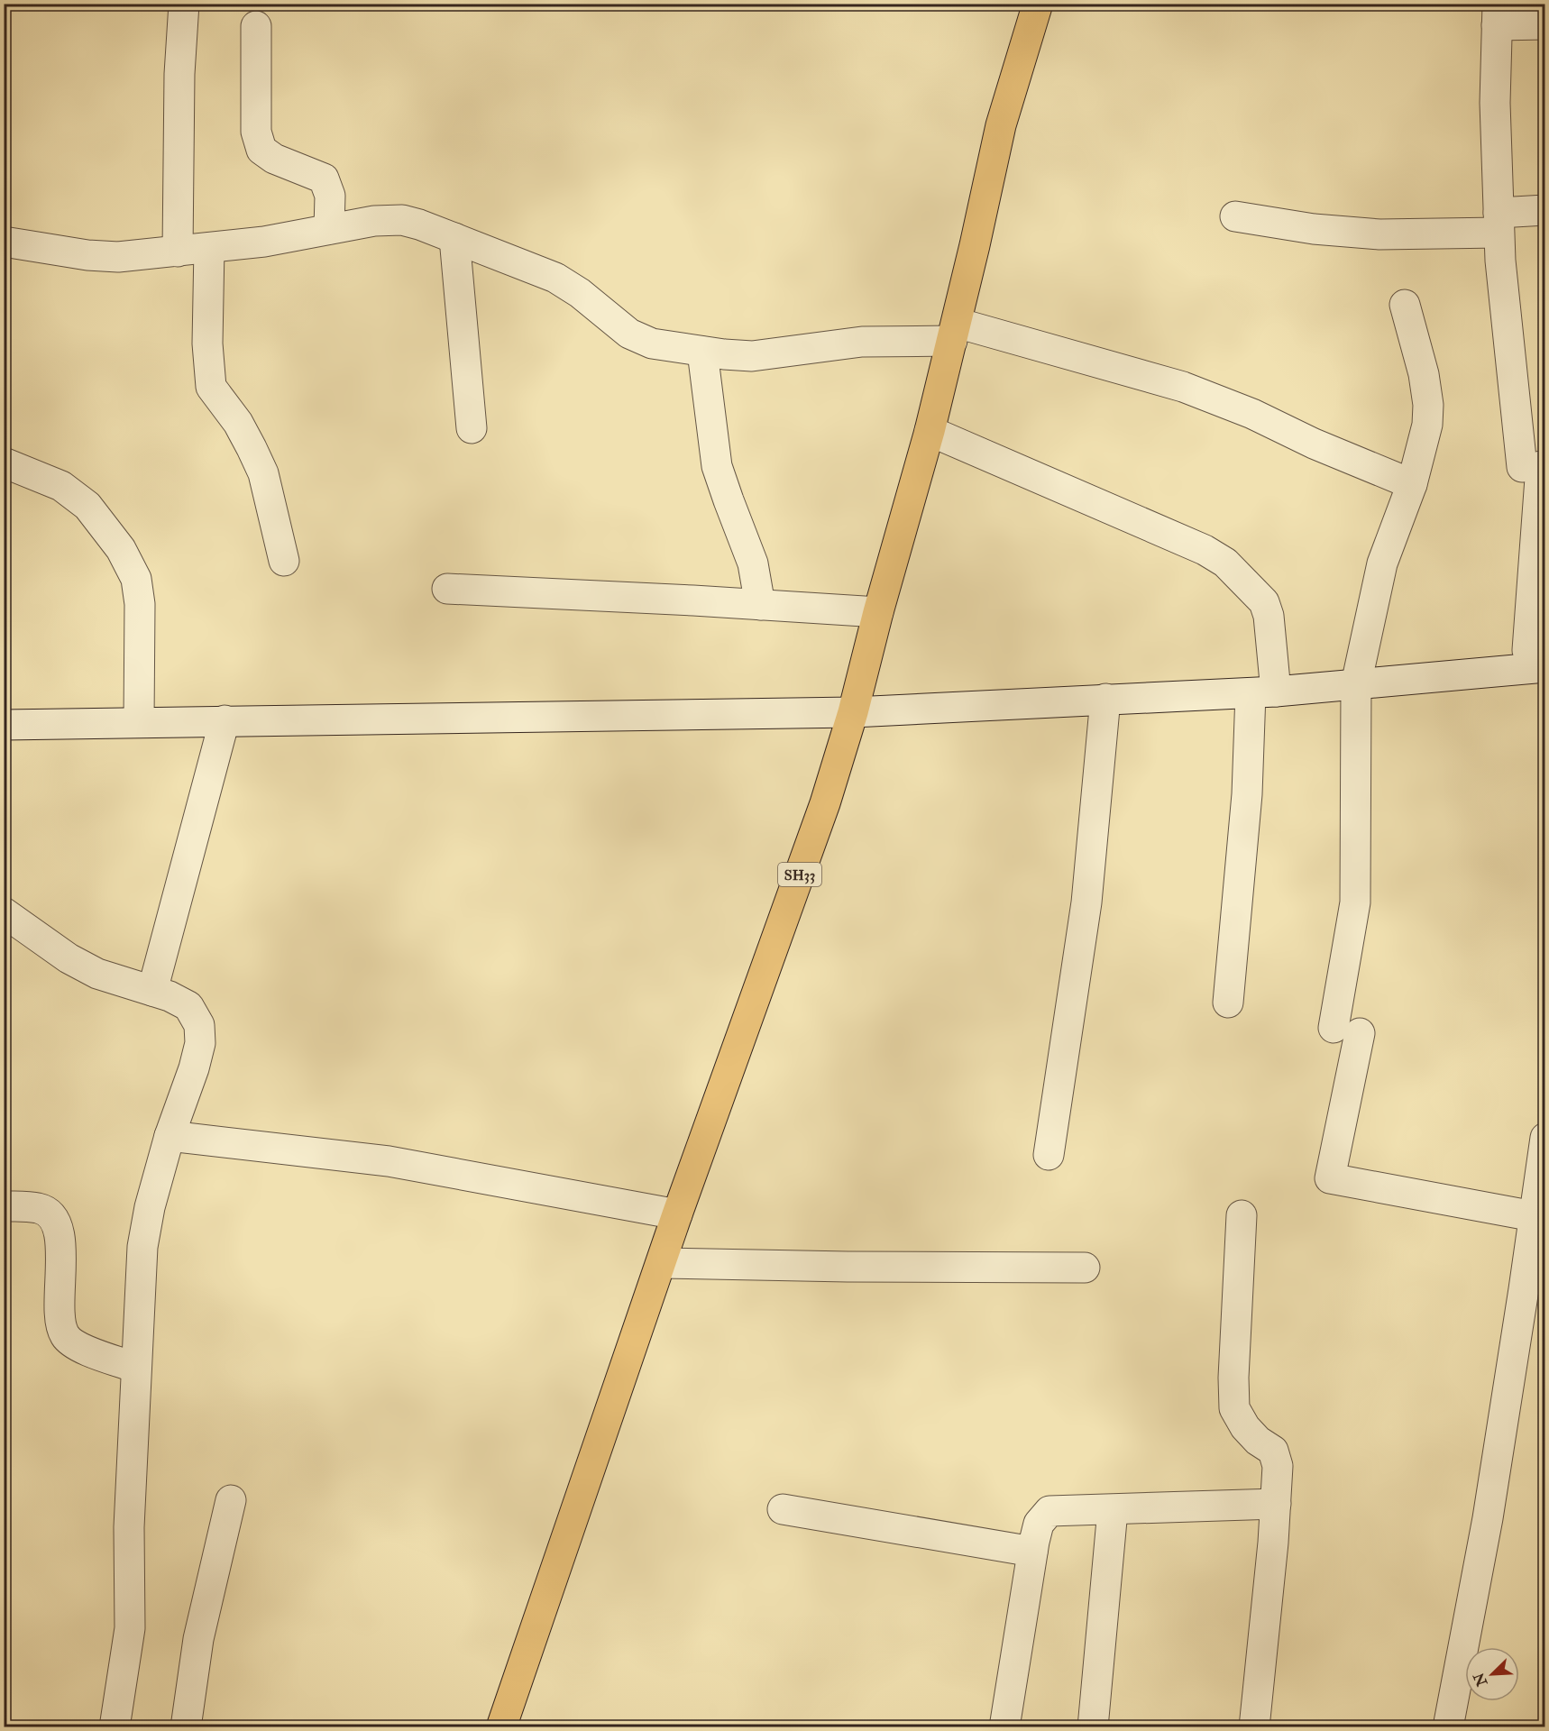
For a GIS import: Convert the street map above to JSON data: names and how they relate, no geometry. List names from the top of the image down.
{
  "streets": {
    "main road": ["SH33"]
  },
  "north": "bottom left"
}
